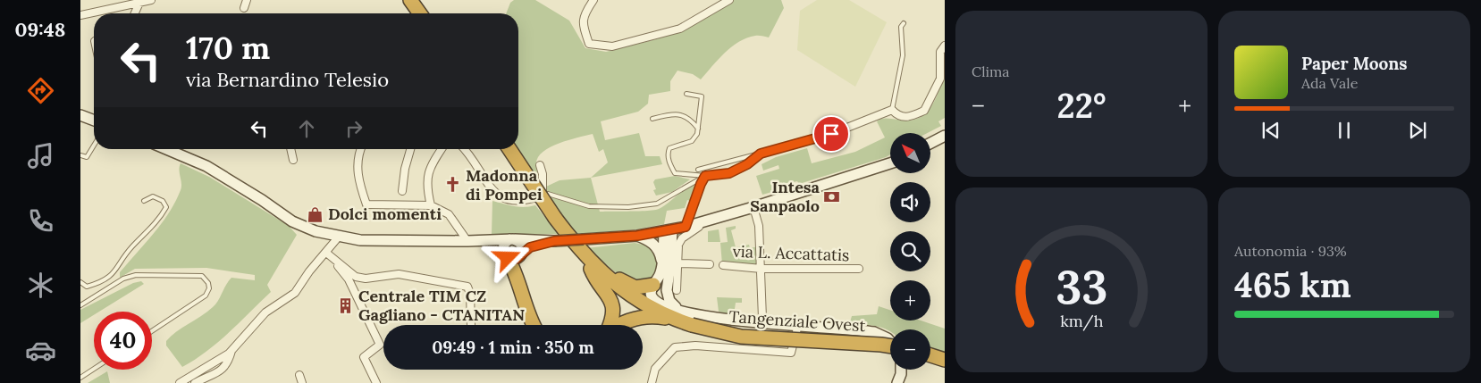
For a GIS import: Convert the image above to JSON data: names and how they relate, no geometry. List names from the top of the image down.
{
  "streets": {
    "highway": ["Tangenziale Ovest"],
    "street": ["via L. Accattatis"]
  },
  "places": {
    "church": ["Madonna di Pompei"],
    "bank": ["Intesa Sanpaolo"],
    "shop": ["Dolci momenti"],
    "building": ["Centrale TIM CZ Gagliano - CTANITAN"]
  },
  "north": "top left",
  "page": {
    "tabs": "09:48",
    "tile": [
      "Clima",
      ["Autonomia · 93%", "465 km"]
    ],
    "turn": ["170 m", "via Bernardino Telesio"],
    "song": ["Paper Moons", "Ada Vale"],
    "heat": ["−", "22°", "+"],
    "map_buttons": ["+", "−"],
    "limit": "40",
    "trip": "09:49 · 1 min · 350 m",
    "gauge": ["33", "km/h"]
  }
}
